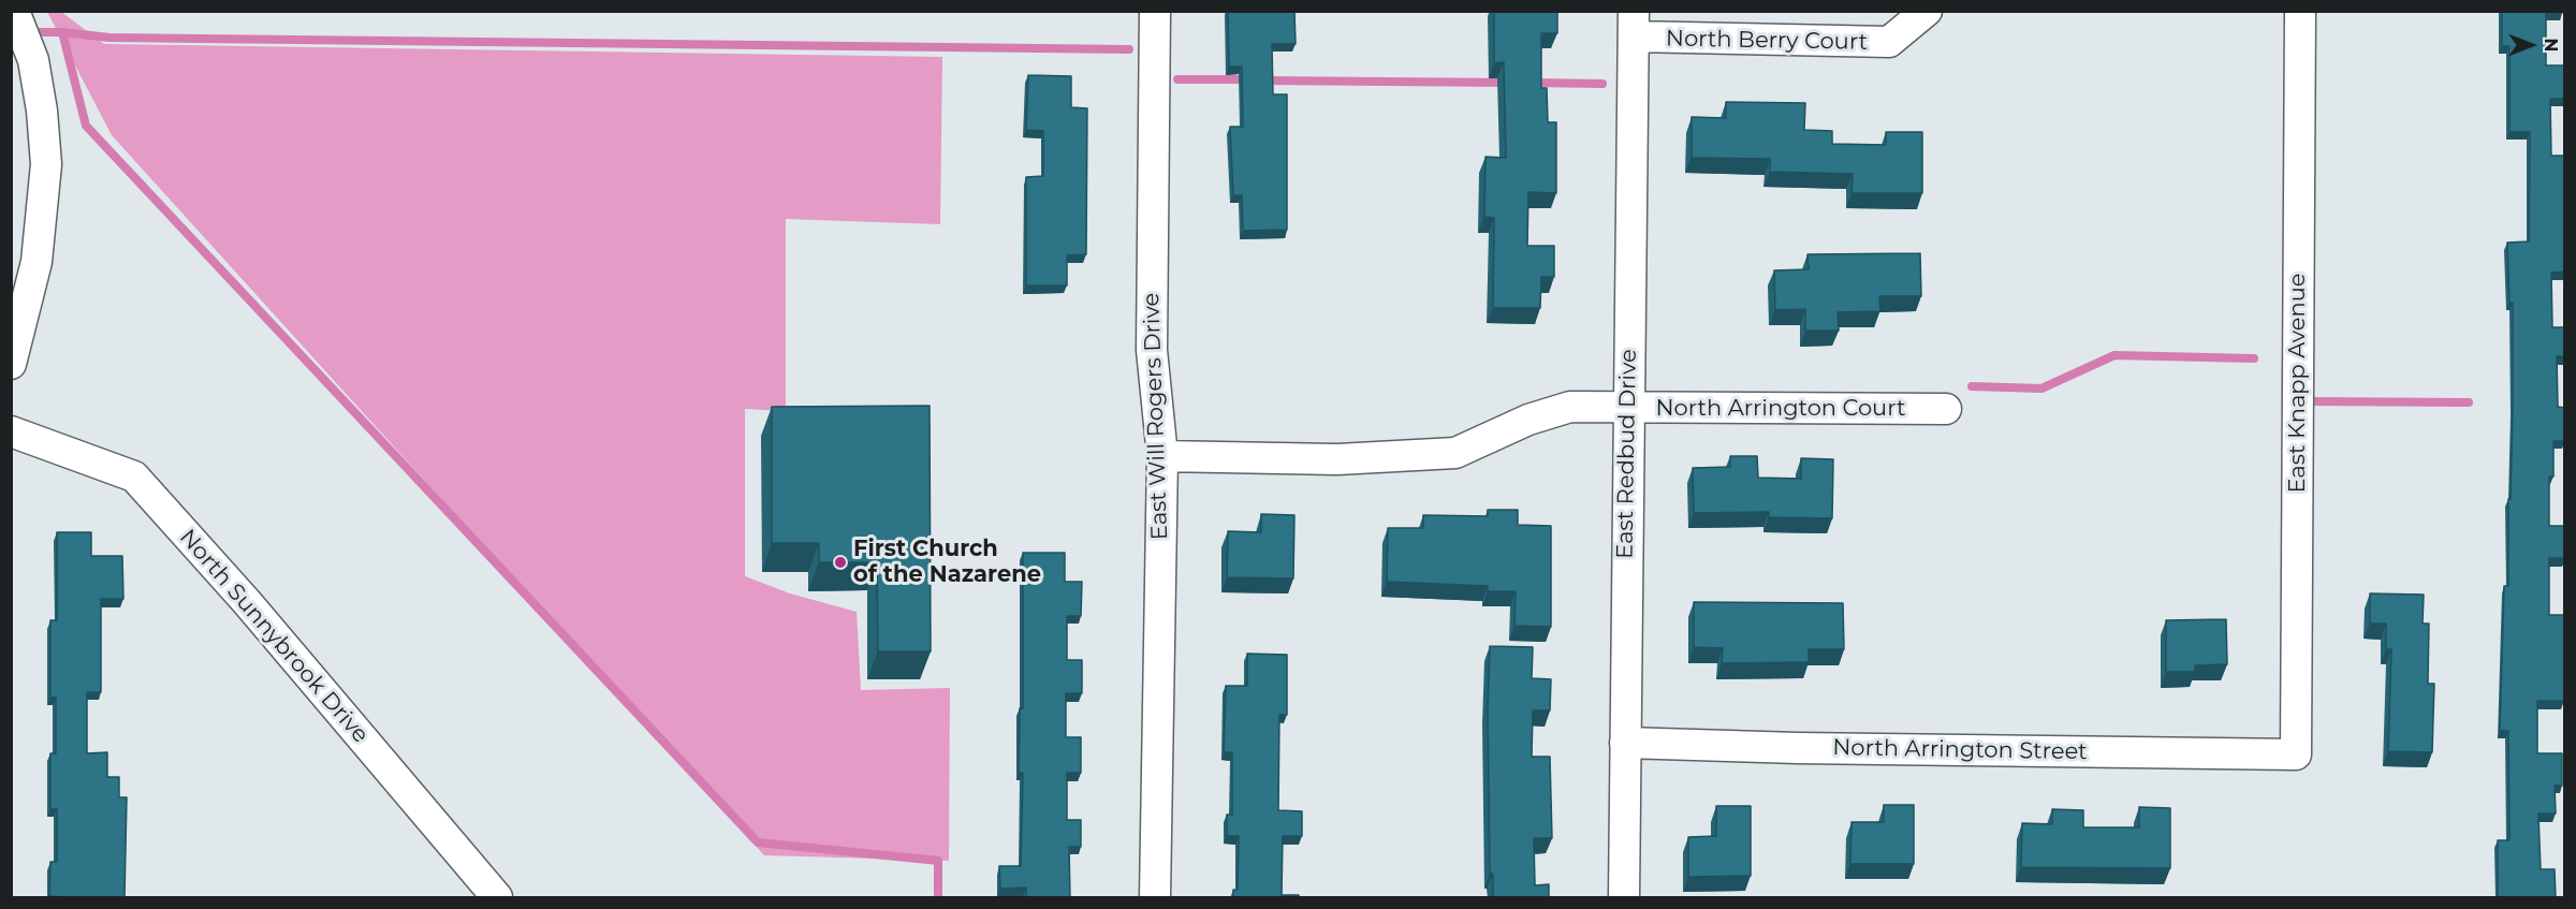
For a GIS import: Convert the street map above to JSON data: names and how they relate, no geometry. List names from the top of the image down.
{
  "streets": {
    "street": [
      "North Berry Court",
      "East Knapp Avenue",
      "North Arrington Court",
      "East Will Rogers Drive",
      "East Redbud Drive",
      "North Sunnybrook Drive",
      "North Arrington Street"
    ]
  },
  "crossings": [
    ["North Berry Court", "East Redbud Drive"],
    ["East Knapp Avenue", "North Arrington Street"],
    ["North Arrington Court", "East Will Rogers Drive"],
    ["North Arrington Court", "East Redbud Drive"],
    ["East Redbud Drive", "North Arrington Street"]
  ],
  "places": ["First Church of the Nazarene"],
  "north": "right"
}
